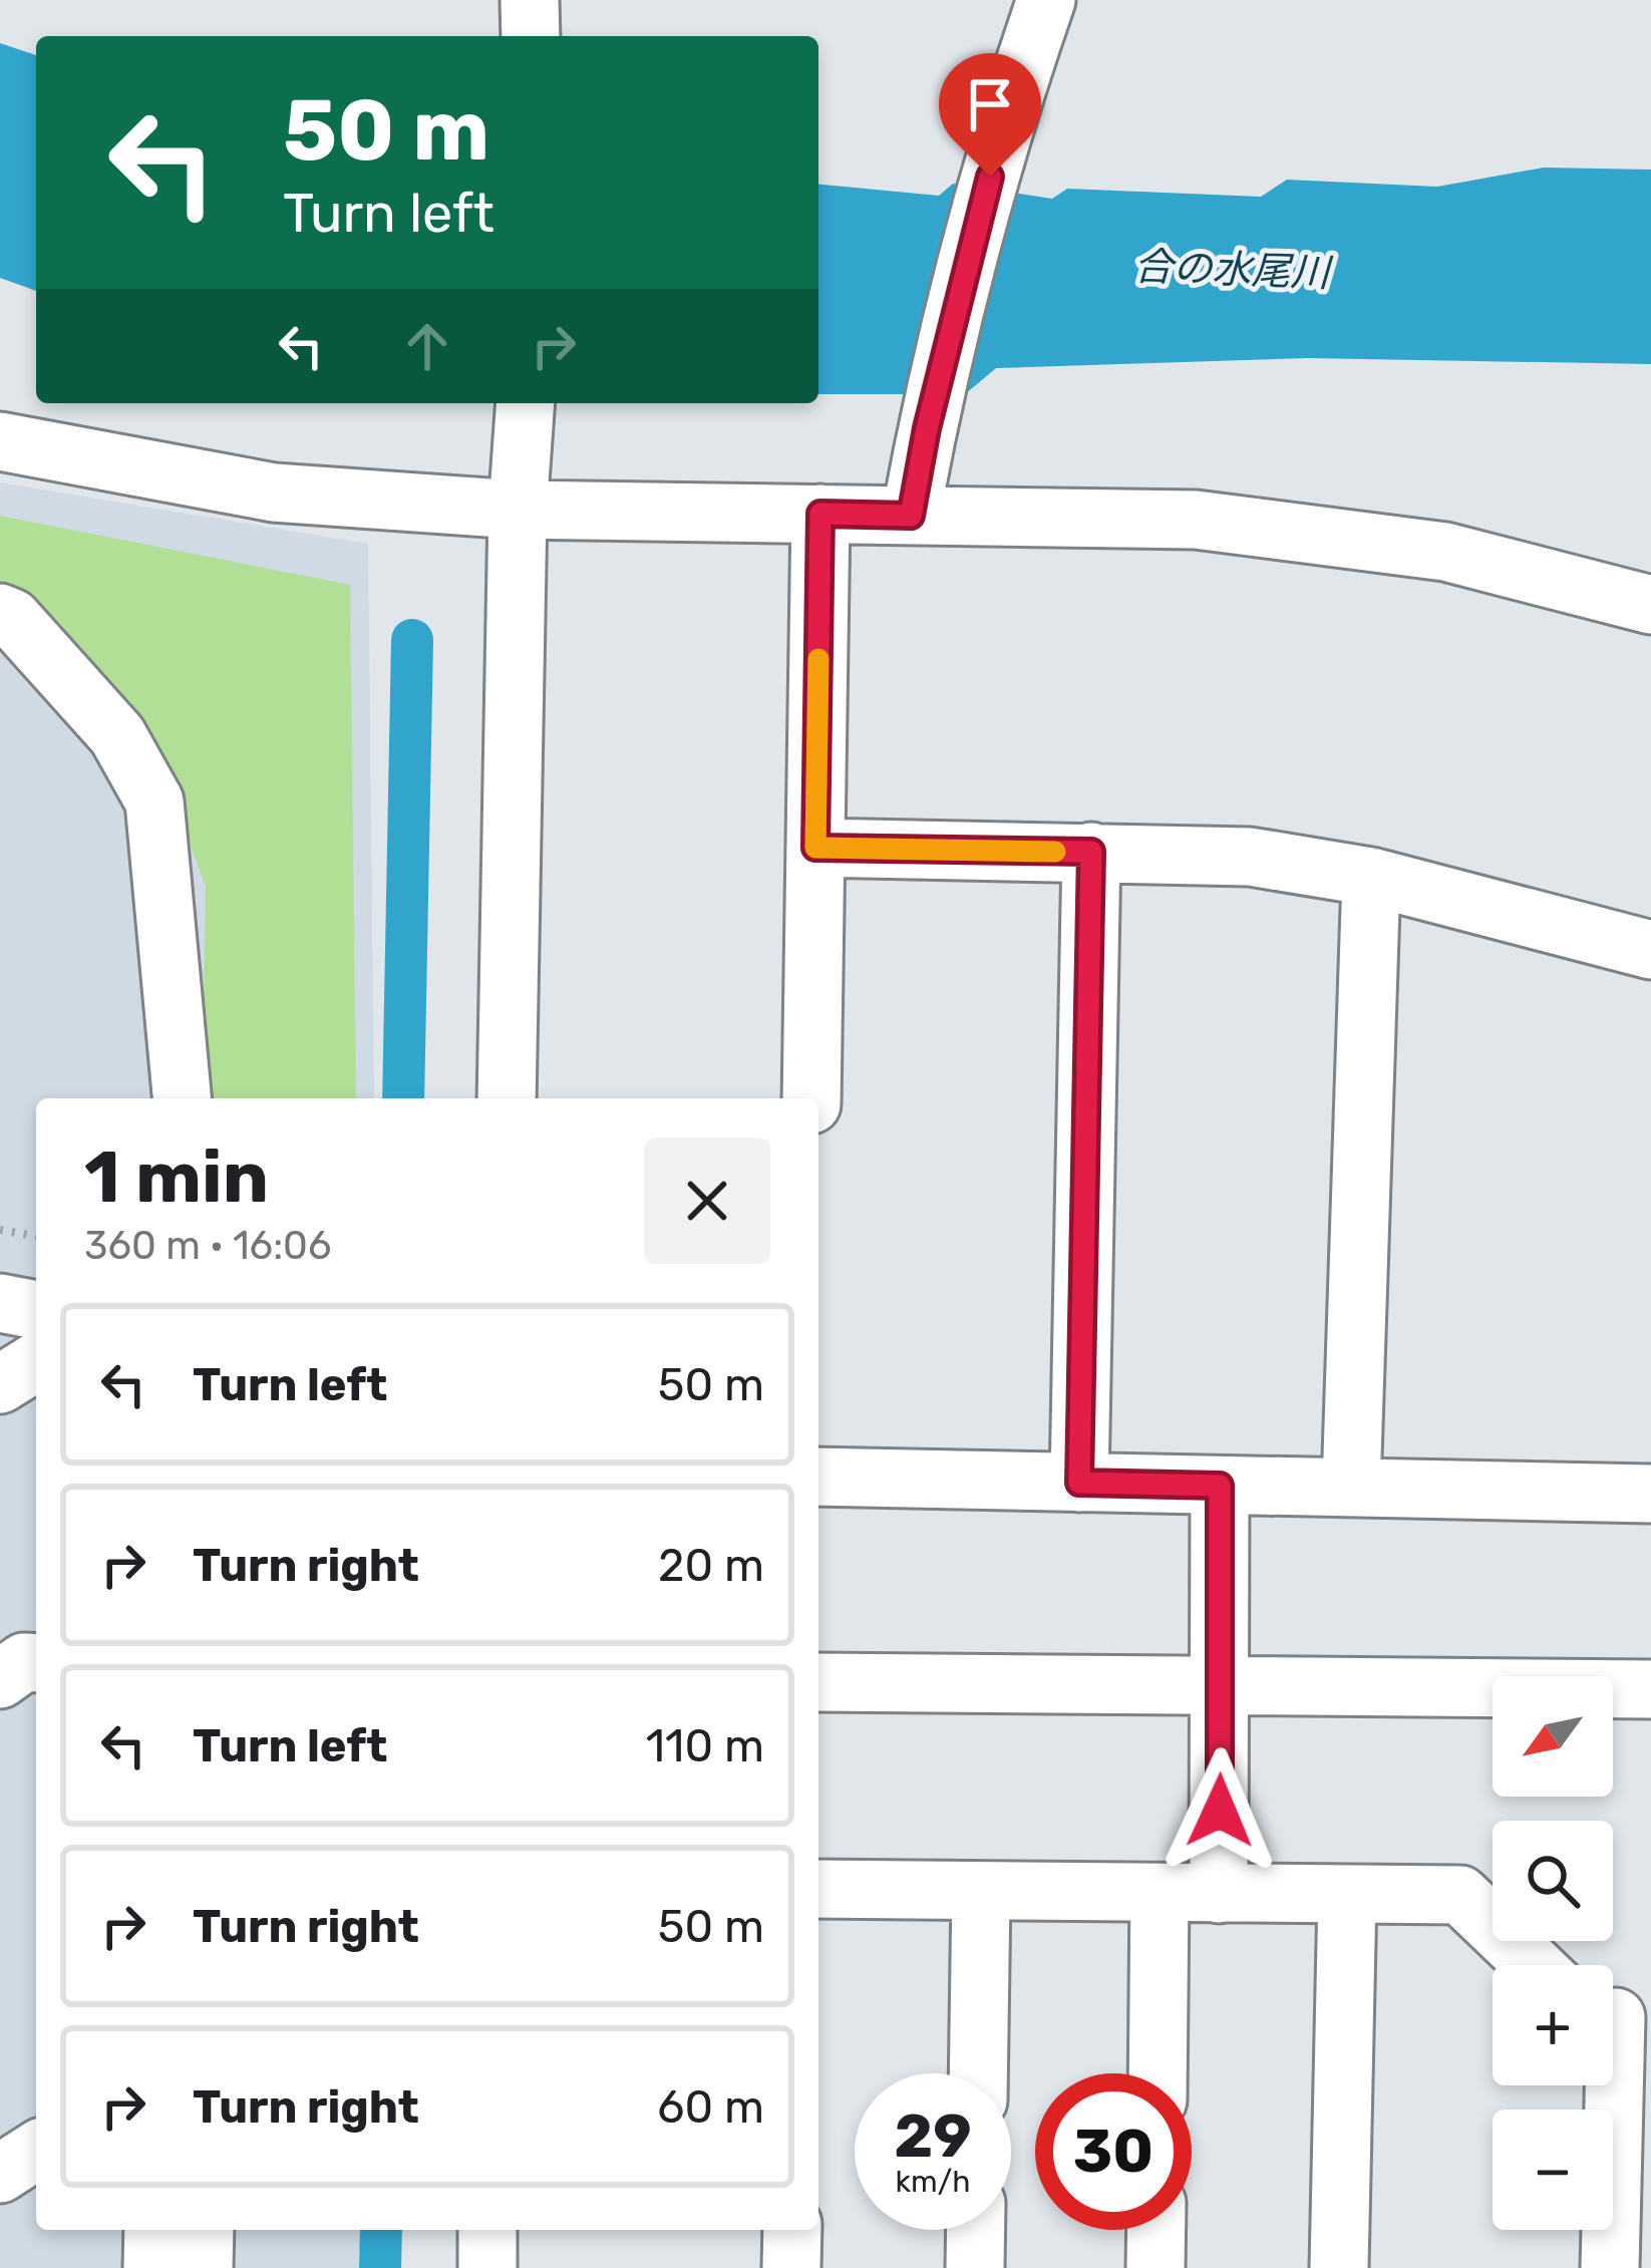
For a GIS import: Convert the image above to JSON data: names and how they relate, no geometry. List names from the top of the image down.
{
  "water": ["合の水尾川"],
  "north": "bottom left",
  "page": {
    "turn": ["50 m", "Turn left"],
    "heading": ["1 min", "360 m · 16:06"],
    "list": [
      {
        "name": "Turn left",
        "value": "50 m"
      },
      {
        "name": "Turn right",
        "value": "20 m"
      },
      {
        "name": "Turn left",
        "value": "110 m"
      },
      {
        "name": "Turn right",
        "value": "50 m"
      },
      {
        "name": "Turn right",
        "value": "60 m"
      }
    ],
    "map_buttons": ["+", "−"],
    "speed": "29 km/h",
    "limit": "30"
  }
}
